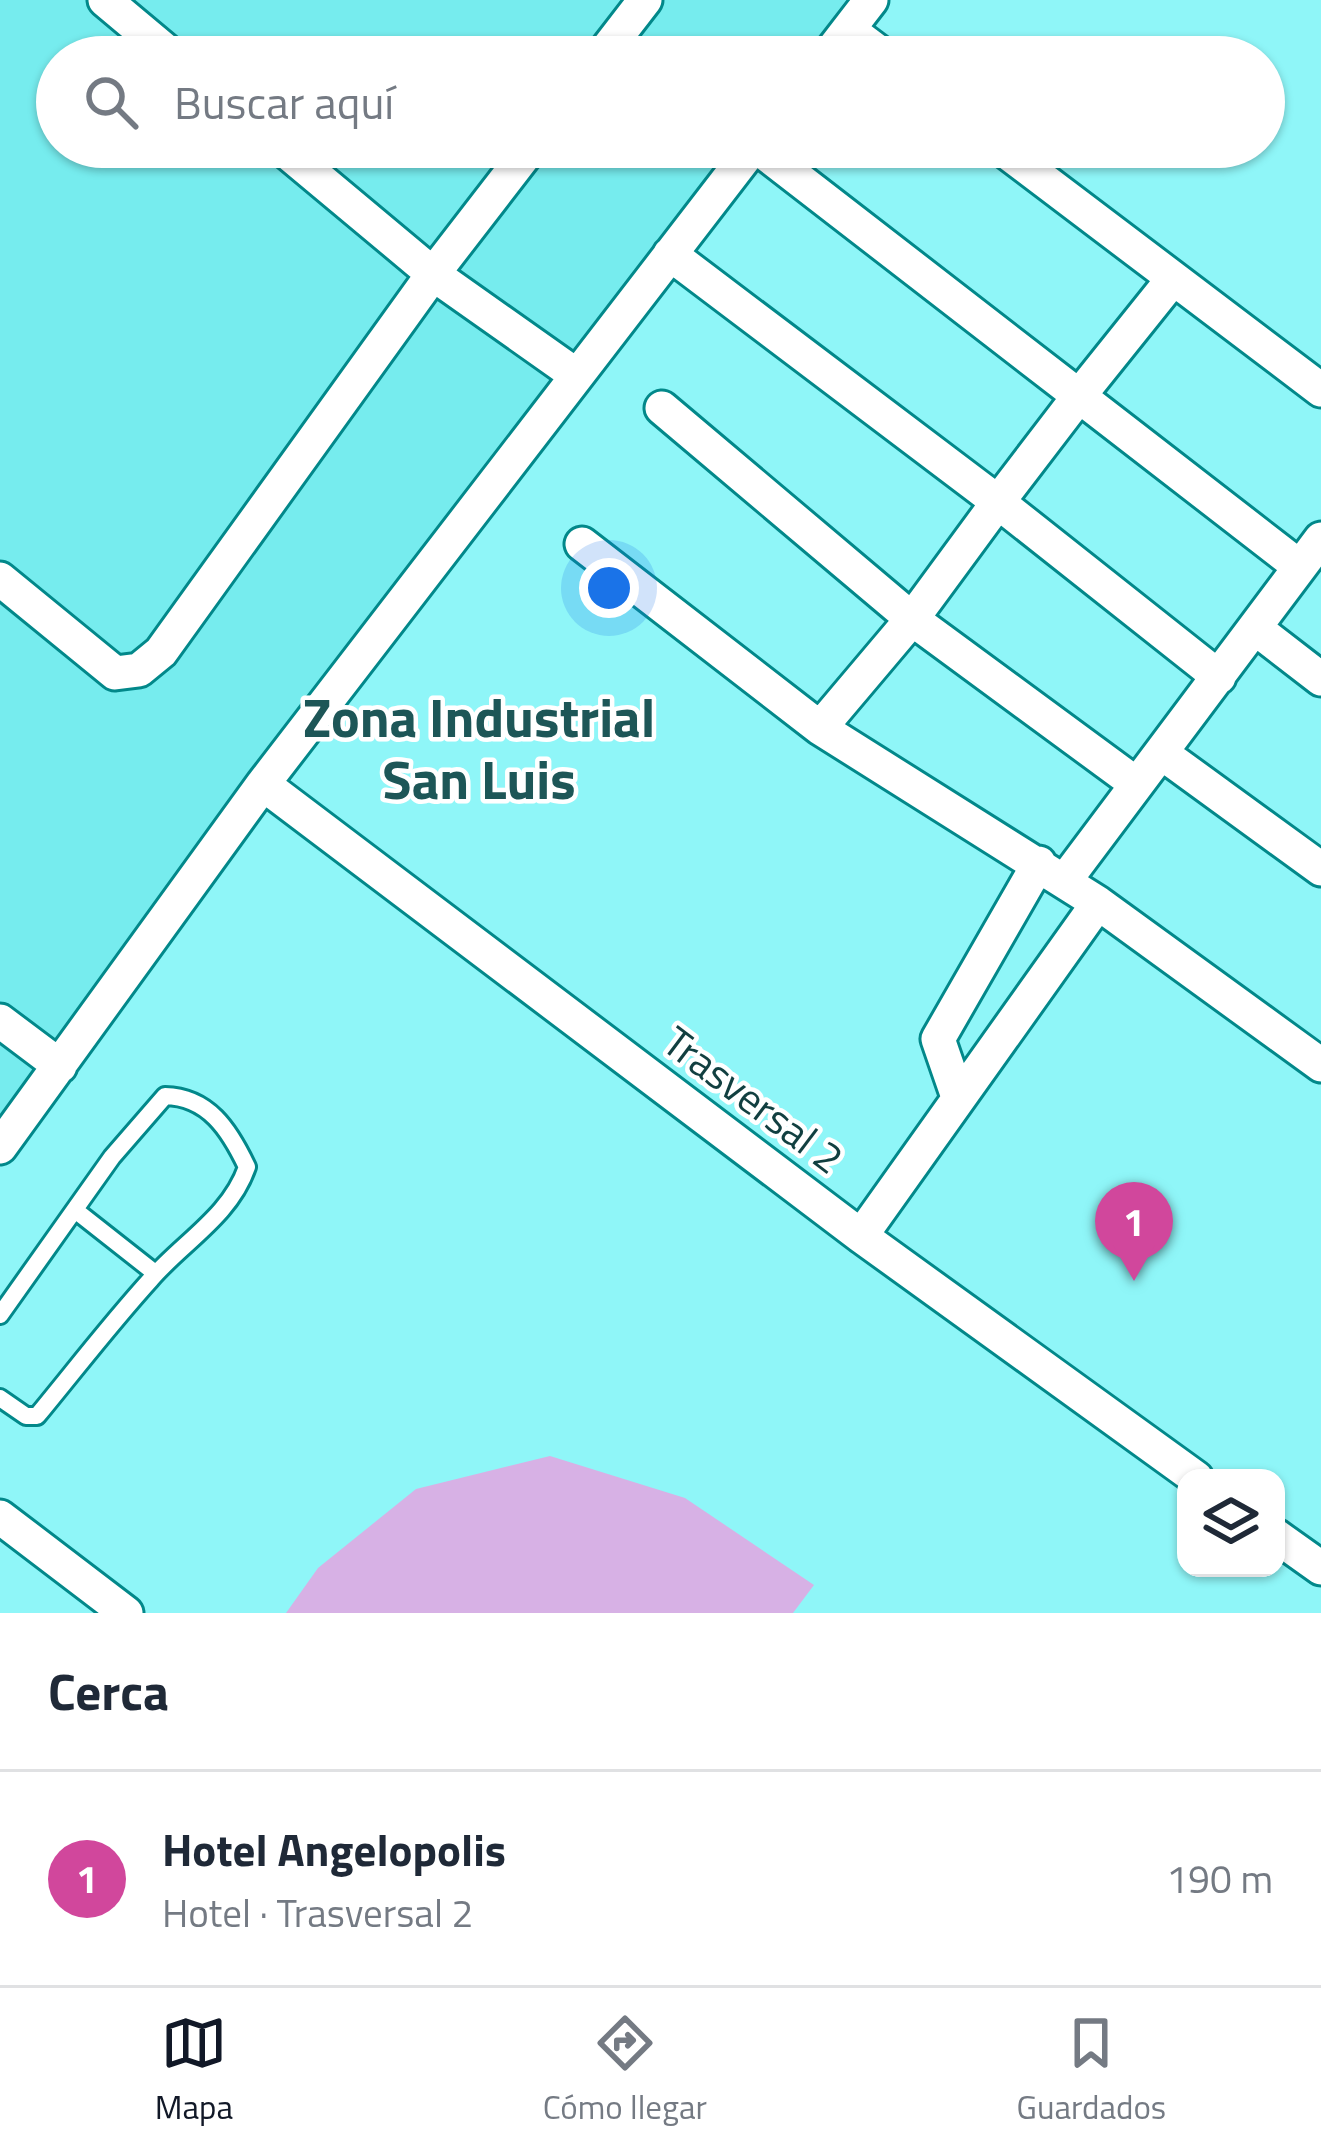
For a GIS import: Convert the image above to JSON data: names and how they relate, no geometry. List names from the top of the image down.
{
  "streets": {
    "street": ["Trasversal 2"]
  },
  "districts": ["Zona Industrial San Luis"],
  "page": {
    "search": "Buscar aquí",
    "pins": "1",
    "heading": "Cerca",
    "list": [
      {
        "mark": "1",
        "name": "Hotel Angelopolis",
        "note": "Hotel · Trasversal 2",
        "value": "190 m"
      }
    ],
    "nav": ["Mapa", "Cómo llegar", "Guardados"]
  }
}
